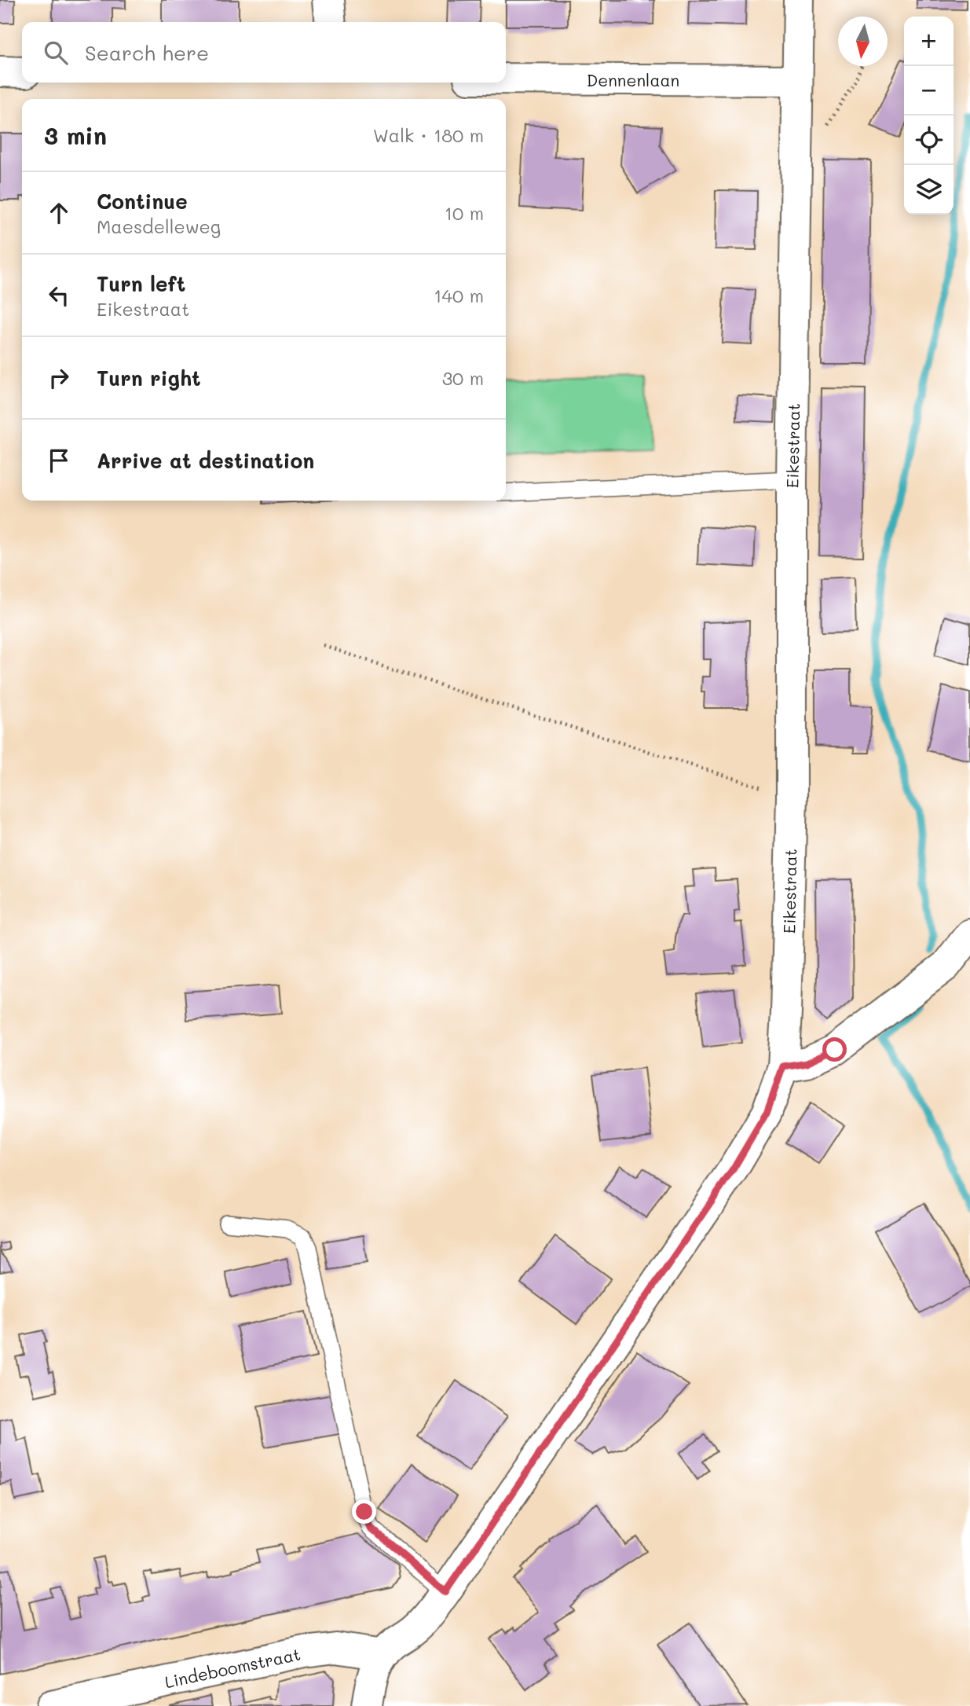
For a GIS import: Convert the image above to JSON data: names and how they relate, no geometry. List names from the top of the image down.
{
  "streets": {
    "street": ["Dennenlaan", "Eikestraat", "Lindeboomstraat"]
  },
  "crossings": [
    ["Dennenlaan", "Eikestraat"],
    ["Eikestraat", "Lindeboomstraat"]
  ],
  "north": "bottom",
  "page": {
    "map_buttons": ["+", "−"],
    "search": "Search here",
    "heading": ["3 min", "Walk · 180 m"],
    "list": [
      ["Continue", "Maesdelleweg", "10 m"],
      ["Turn left", "Eikestraat", "140 m"],
      ["Turn right", "30 m"],
      "Arrive at destination"
    ]
  }
}
